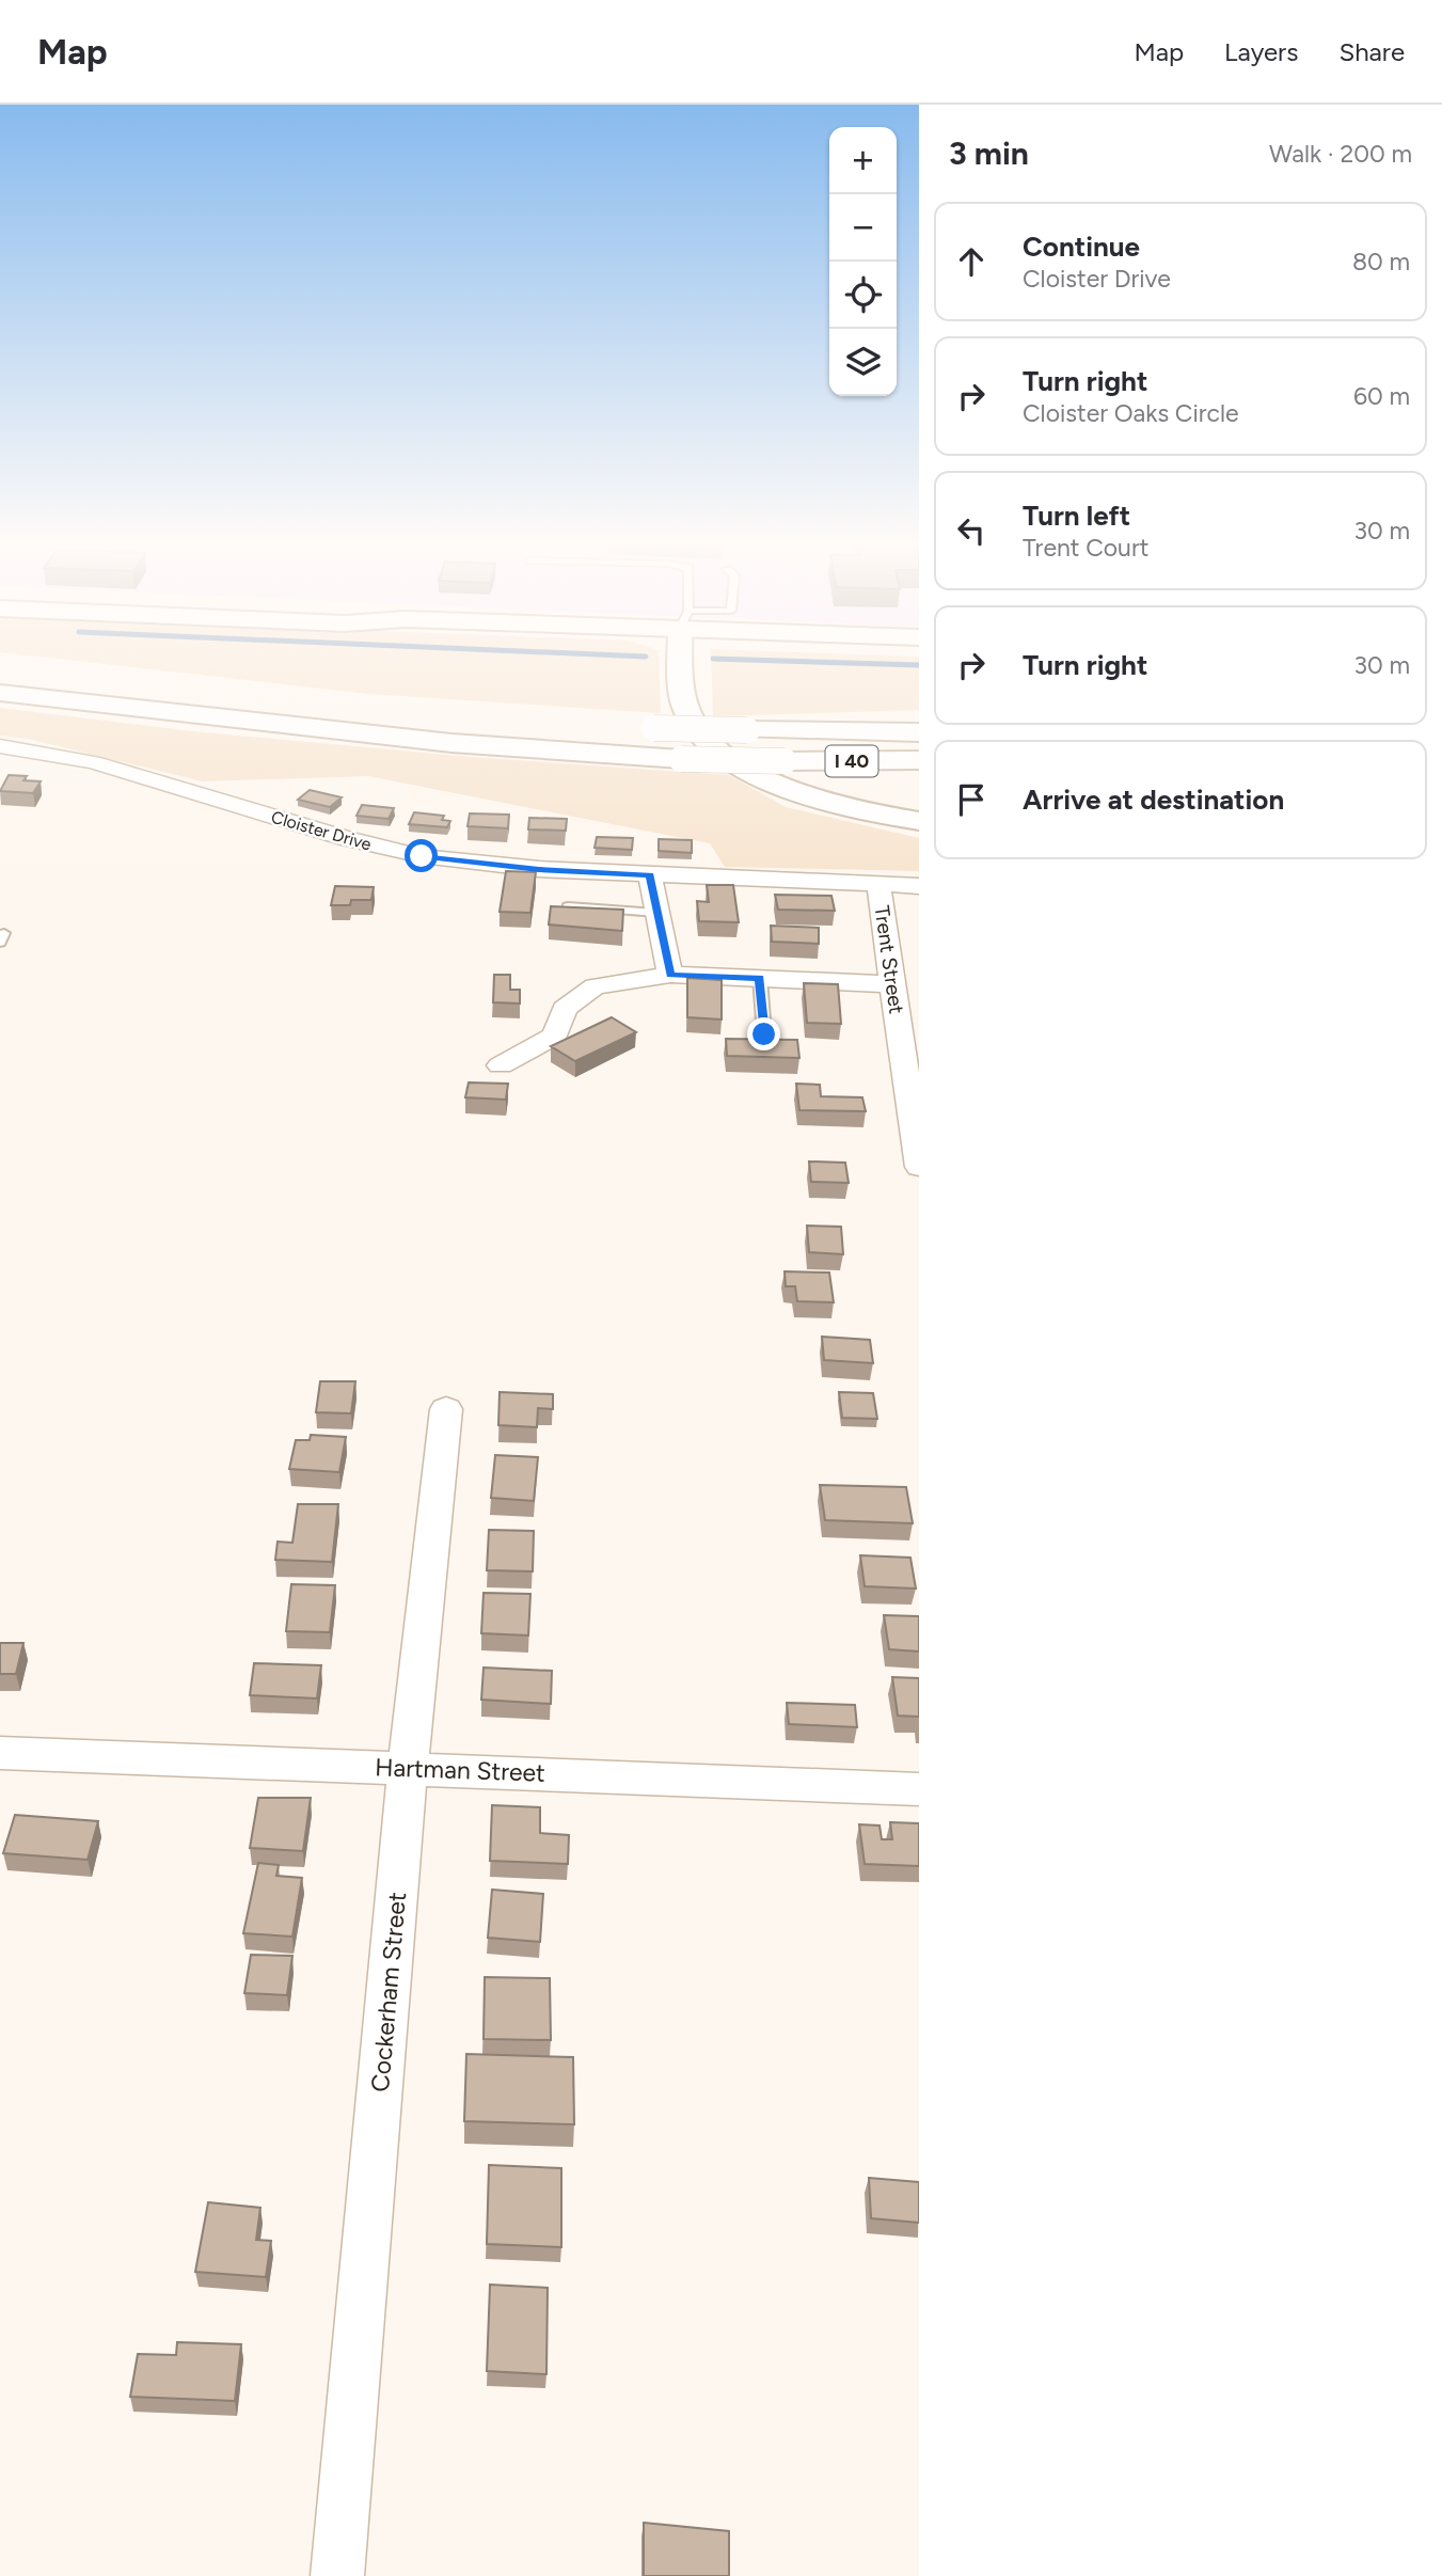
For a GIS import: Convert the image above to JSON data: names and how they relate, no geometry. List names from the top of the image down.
{
  "streets": {
    "main road": ["I 40"],
    "street": [
      "Cloister Drive",
      "Trent Street",
      "Hartman Street",
      "Cockerham Street"
    ]
  },
  "crossings": [
    ["Cloister Drive", "Trent Street"],
    ["Hartman Street", "Cockerham Street"]
  ],
  "page": {
    "header": "Map",
    "nav": ["Map", "Layers", "Share"],
    "heading": ["3 min", "Walk · 200 m"],
    "map_buttons": ["+", "−"],
    "list": [
      ["Continue", "Cloister Drive", "80 m"],
      ["Turn right", "Cloister Oaks Circle", "60 m"],
      ["Turn left", "Trent Court", "30 m"],
      ["Turn right", "30 m"],
      "Arrive at destination"
    ]
  }
}
